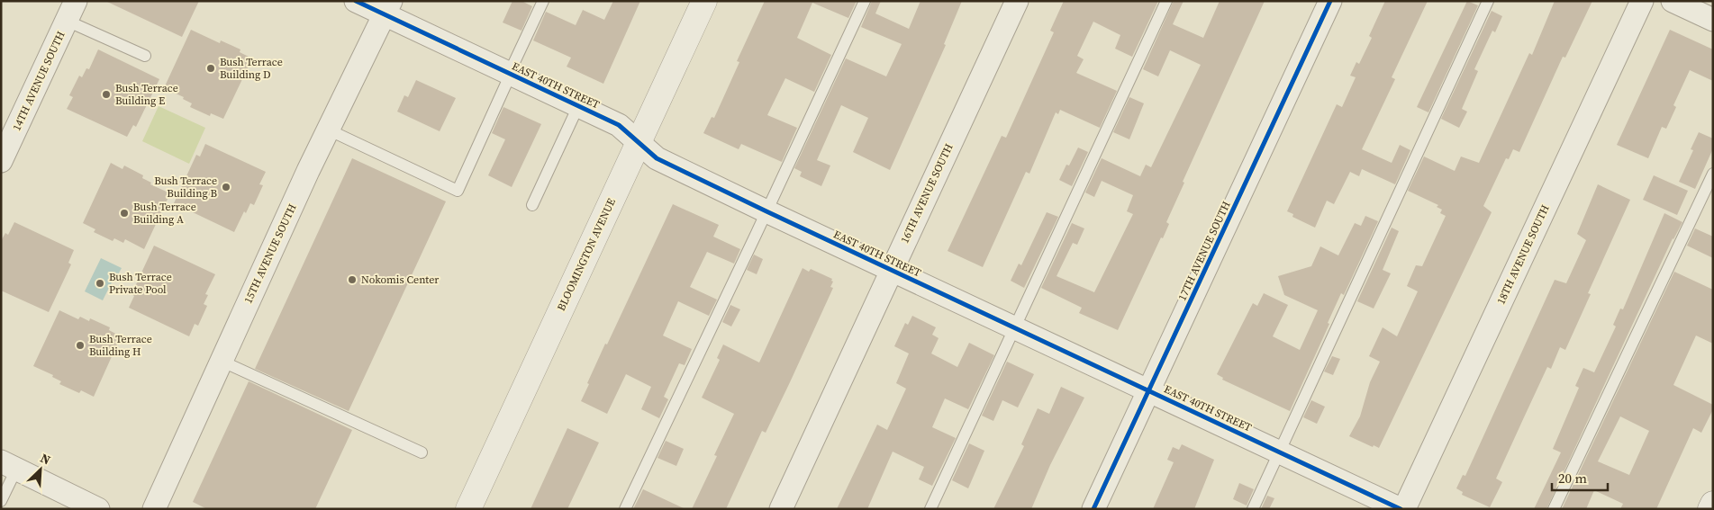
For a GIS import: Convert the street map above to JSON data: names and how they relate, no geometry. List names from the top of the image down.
{
  "streets": {
    "street": [
      "14TH AVENUE SOUTH",
      "EAST 40TH STREET",
      "16TH AVENUE SOUTH",
      "17TH AVENUE SOUTH",
      "15TH AVENUE SOUTH",
      "BLOOMINGTON AVENUE",
      "18TH AVENUE SOUTH"
    ]
  },
  "crossings": [
    ["EAST 40TH STREET", "16TH AVENUE SOUTH"],
    ["EAST 40TH STREET", "17TH AVENUE SOUTH"],
    ["EAST 40TH STREET", "15TH AVENUE SOUTH"],
    ["EAST 40TH STREET", "BLOOMINGTON AVENUE"]
  ],
  "places": [
    "Bush Terrace Building D",
    "Bush Terrace Building E",
    "Bush Terrace Building B",
    "Bush Terrace Building A",
    "Nokomis Center",
    "Bush Terrace Private Pool",
    "Bush Terrace Building H"
  ],
  "scale_bar": "20 m",
  "north": "top right"
}
